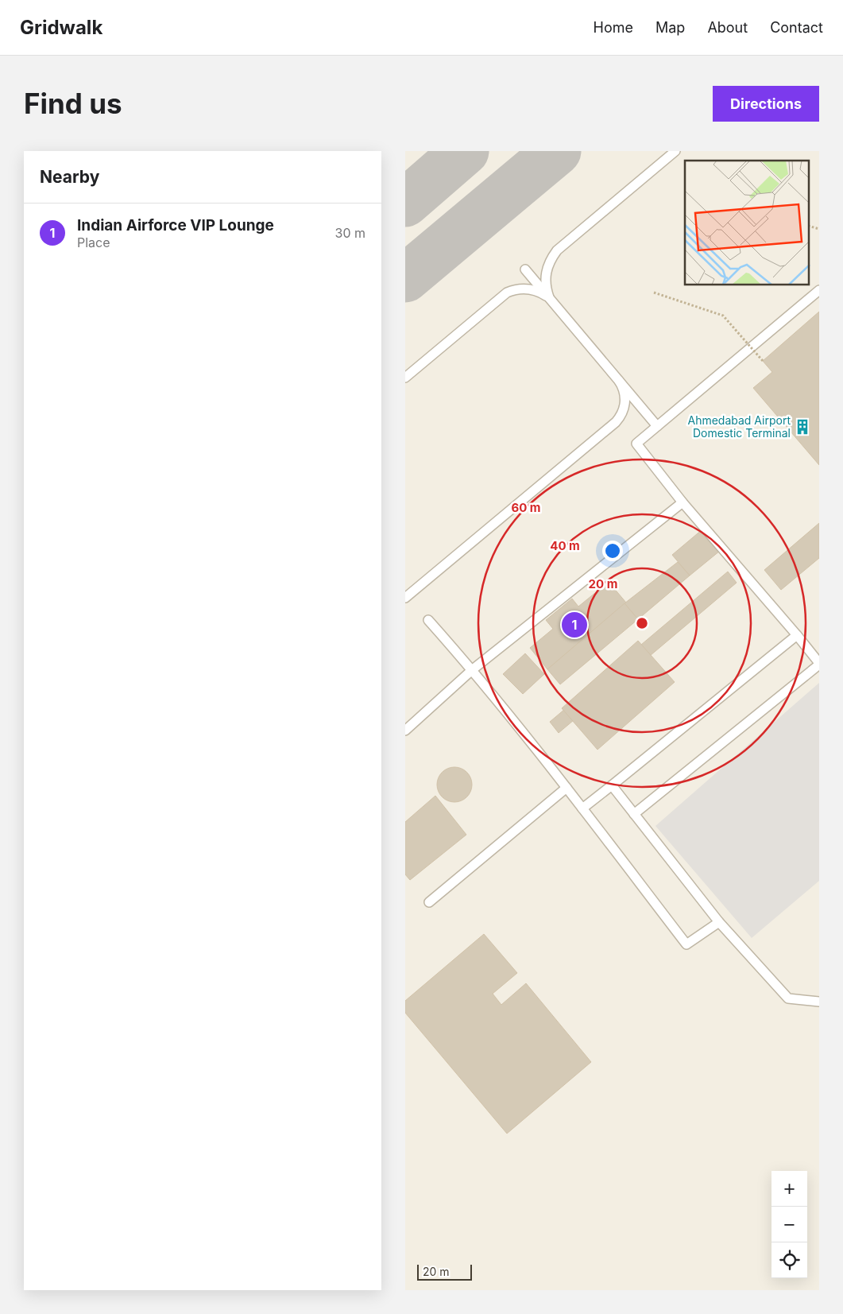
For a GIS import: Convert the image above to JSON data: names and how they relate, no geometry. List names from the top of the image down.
{
  "places": {
    "building": ["Ahmedabad Airport Domestic Terminal"]
  },
  "scale_bar": "20 m",
  "page": {
    "header": "Gridwalk",
    "nav": [
      "Home",
      "Map",
      "About",
      "Contact"
    ],
    "buttons": "Directions",
    "title": "Find us",
    "heading": "Nearby",
    "list": [
      {
        "mark": "1",
        "name": "Indian Airforce VIP Lounge",
        "note": "Place",
        "value": "30 m"
      }
    ],
    "pins": "1",
    "map_buttons": ["+", "−"],
    "scale": "20 m"
  },
  "rings": ["60 m", "40 m", "20 m"]
}
